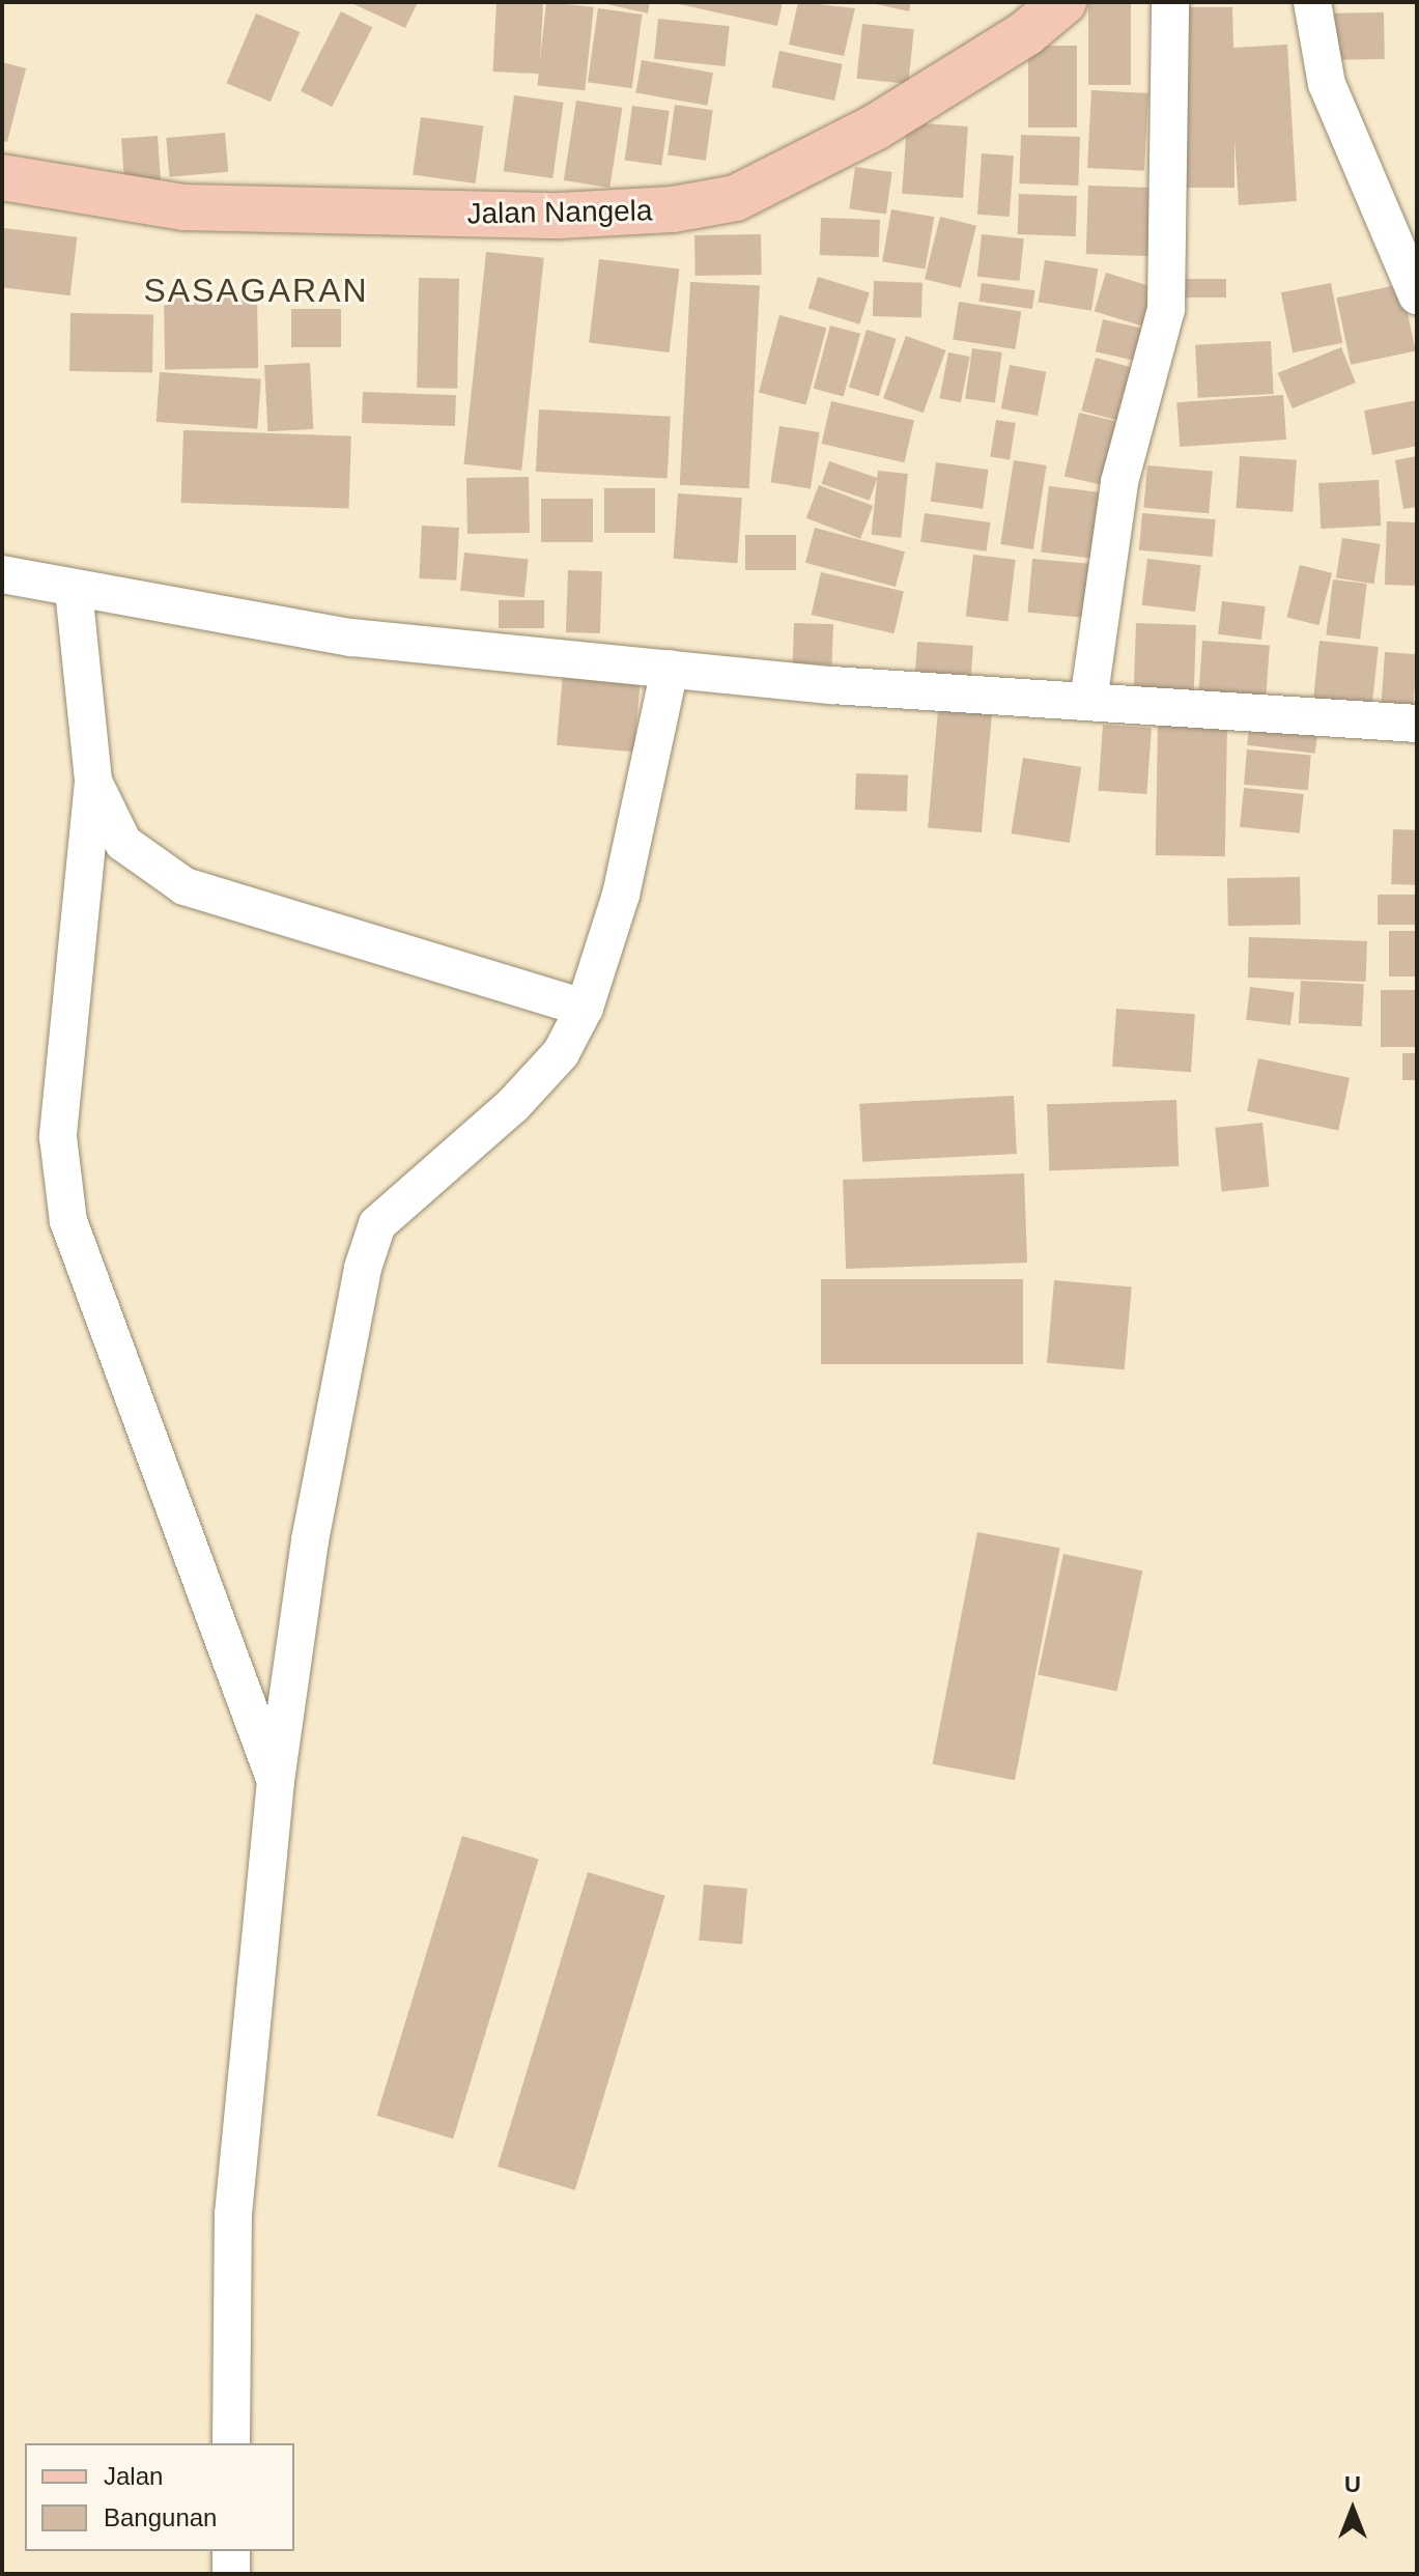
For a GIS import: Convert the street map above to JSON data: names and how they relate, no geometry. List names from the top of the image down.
{
  "streets": {
    "main road": ["Jalan Nangela"]
  },
  "districts": ["SASAGARAN"],
  "legend": ["Jalan", "Bangunan"],
  "north": "top"
}
